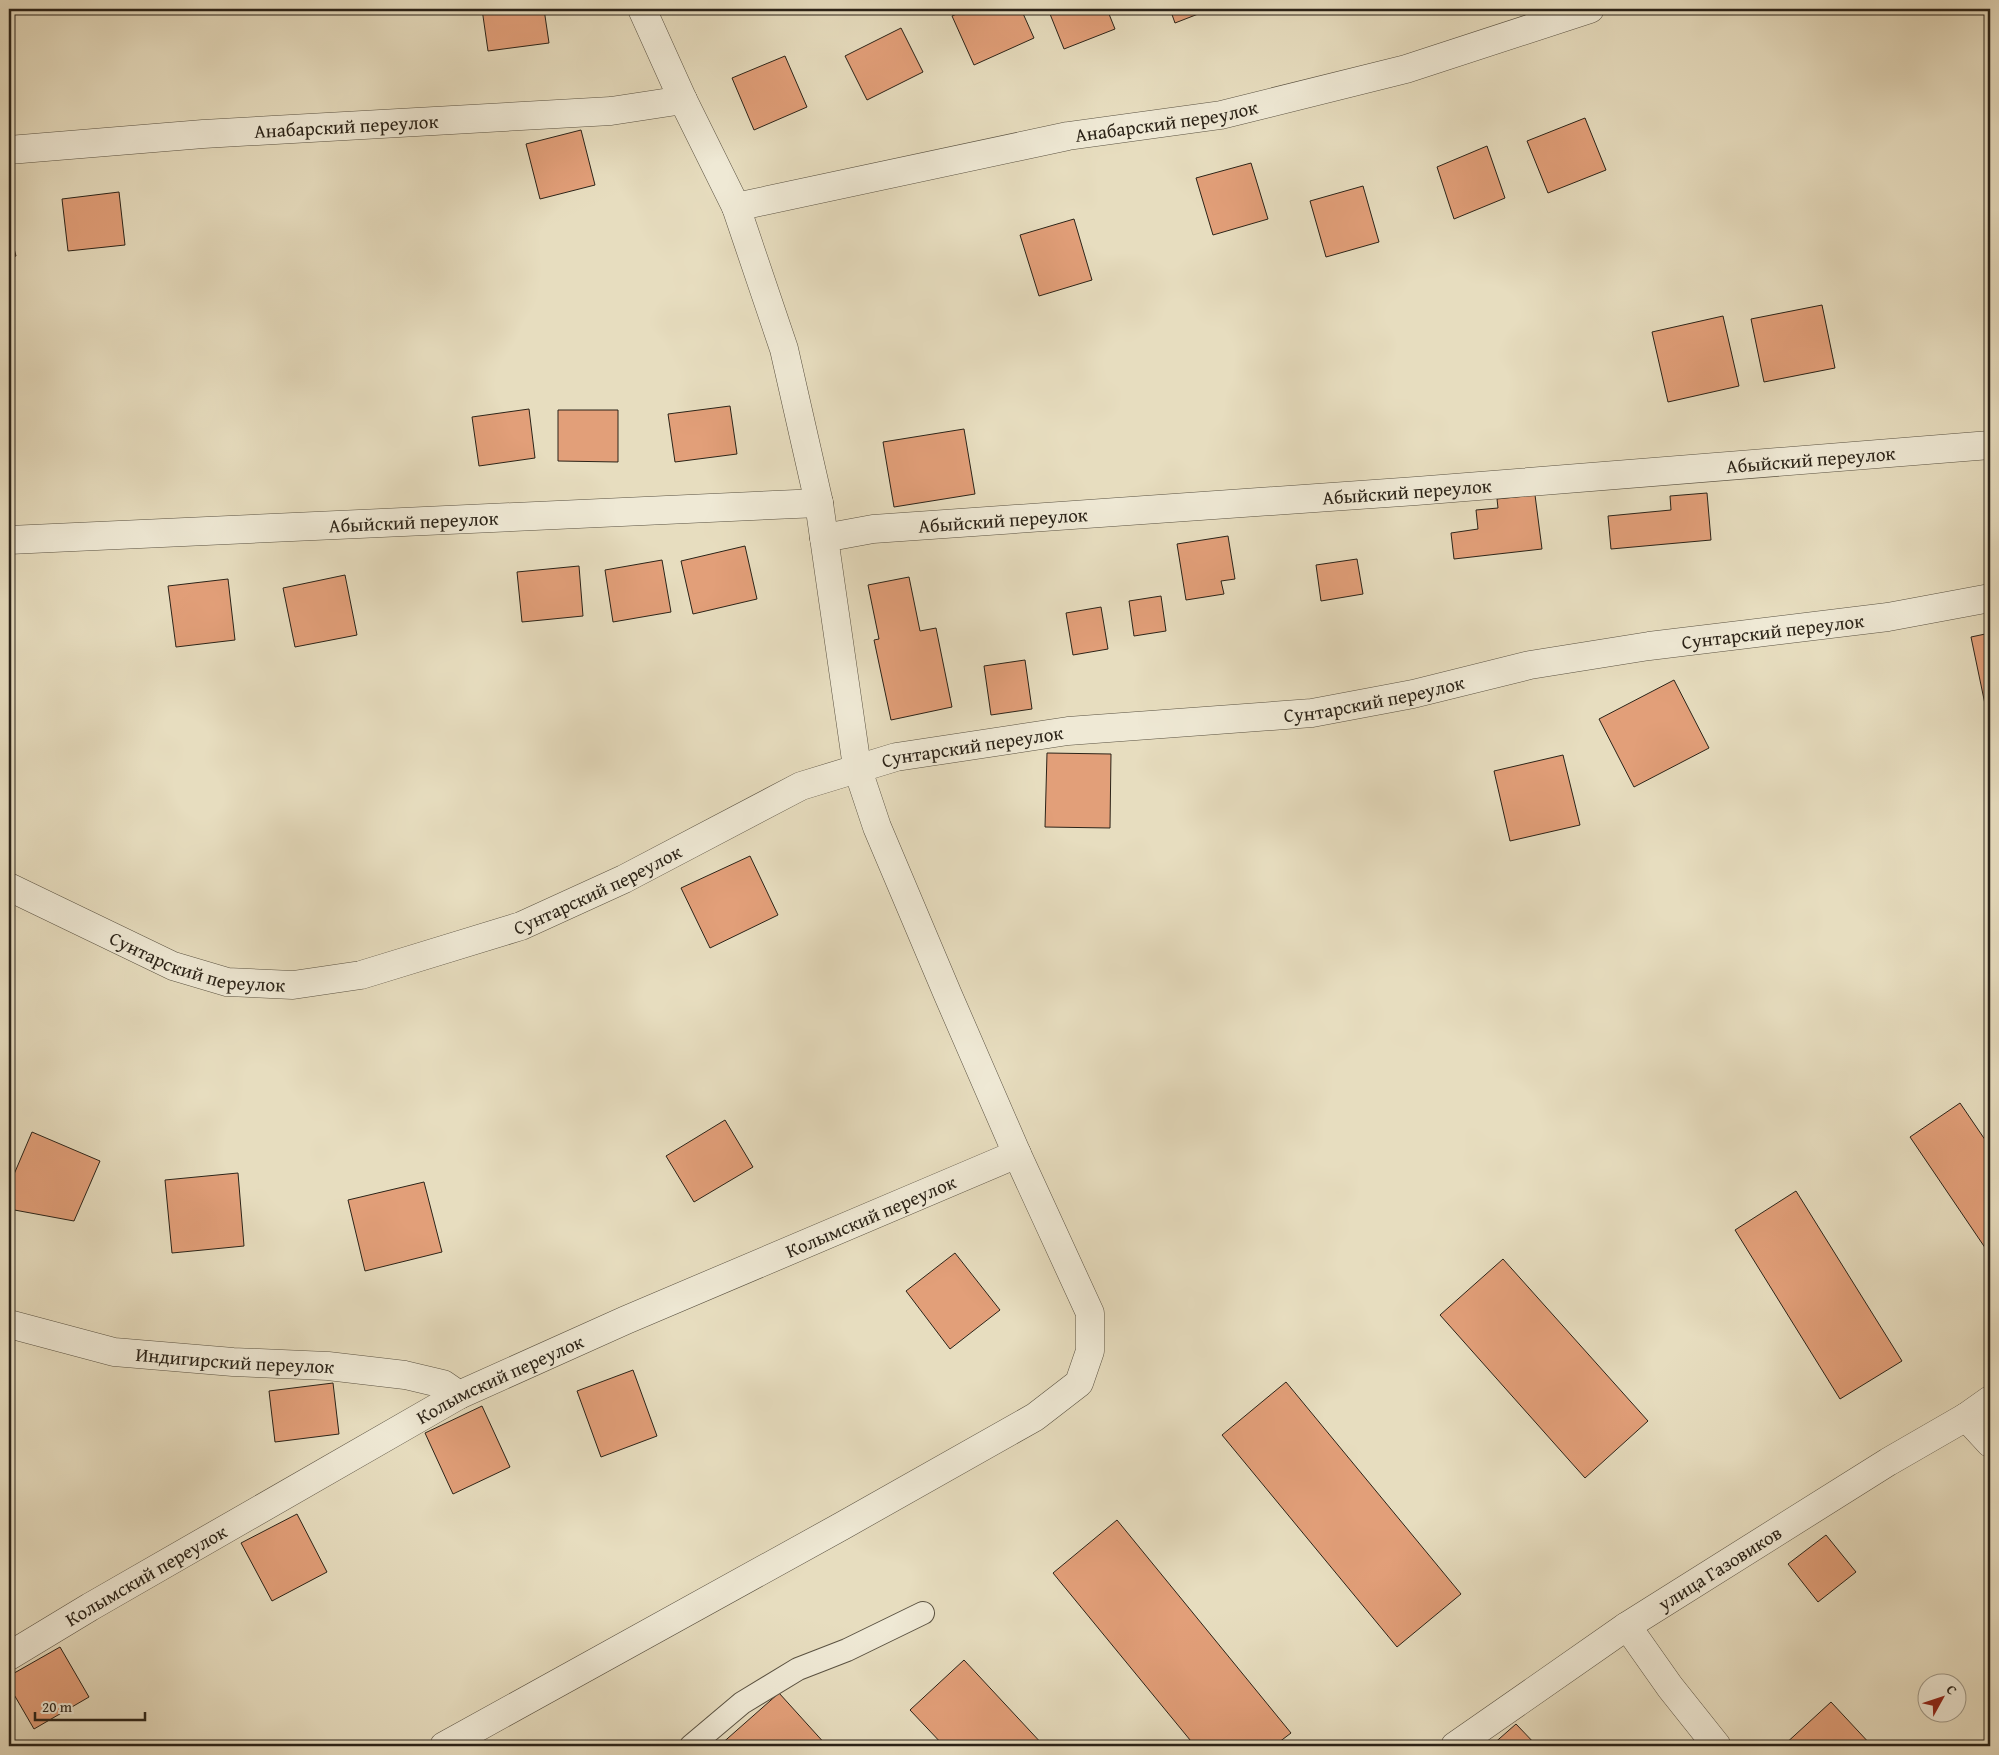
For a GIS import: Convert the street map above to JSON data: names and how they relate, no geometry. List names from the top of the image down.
{
  "streets": {
    "street": [
      "Анабарский переулок",
      "Абыйский переулок",
      "Сунтарский переулок",
      "Колымский переулок",
      "Индигирский переулок",
      "улица Газовиков"
    ]
  },
  "crossings": [
    ["Колымский переулок", "Индигирский переулок"]
  ],
  "scale_bar": "20 m",
  "north": "top right"
}
